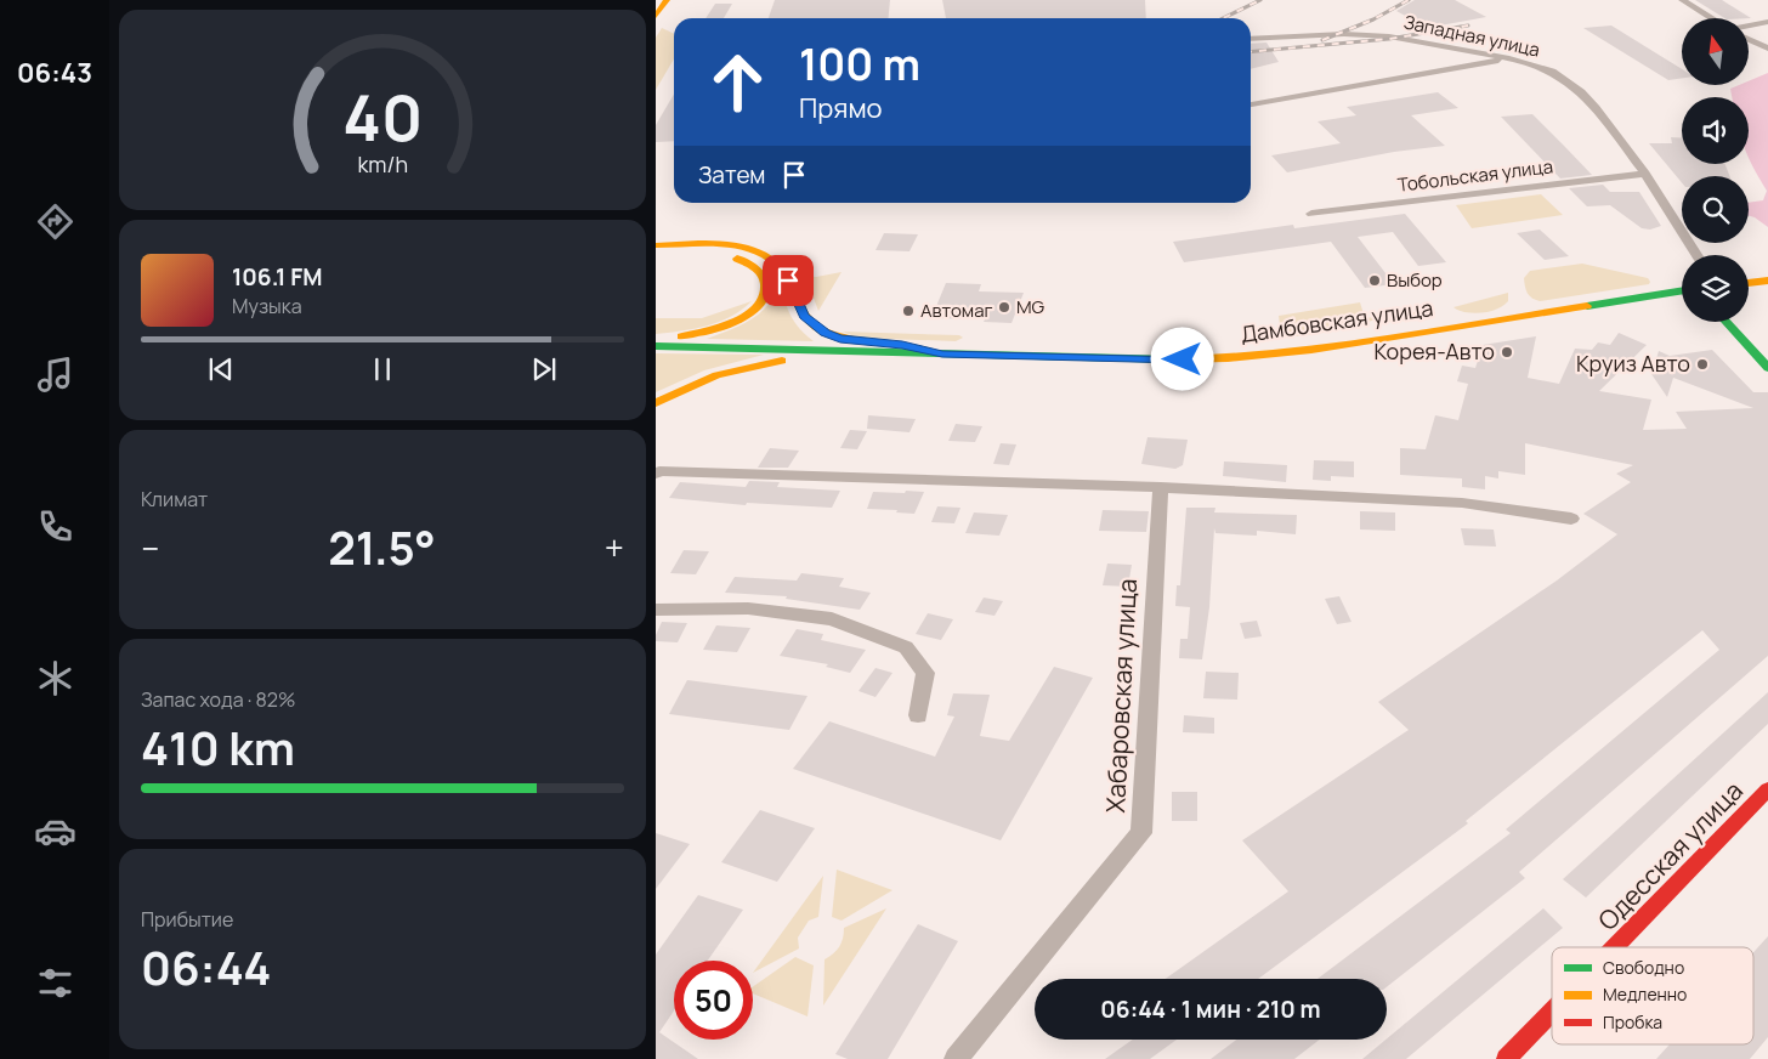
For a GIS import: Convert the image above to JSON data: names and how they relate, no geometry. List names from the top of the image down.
{
  "streets": {
    "main road": ["Дамбовская улица", "Одесская улица"],
    "street": ["Западная улица", "Тобольская улица", "Хабаровская улица"]
  },
  "crossings": [
    ["Западная улица", "Тобольская улица"]
  ],
  "places": [
    "Выбор",
    "MG",
    "Автомаг",
    "Корея-Авто",
    "Круиз Авто"
  ],
  "legend": ["Свободно", "Медленно", "Пробка"],
  "north": "top",
  "page": {
    "tabs": "06:43",
    "turn": ["100 m", "Прямо"],
    "then": "Затем",
    "song": ["106.1 FM", "Музыка"],
    "tile": [
      "Климат",
      ["Запас хода · 82%", "410 km"],
      ["Прибытие", "06:44"]
    ],
    "heat": ["−", "21.5°", "+"],
    "limit": "50",
    "trip": "06:44 · 1 мин · 210 m",
    "gauge": ["40", "km/h"]
  }
}
